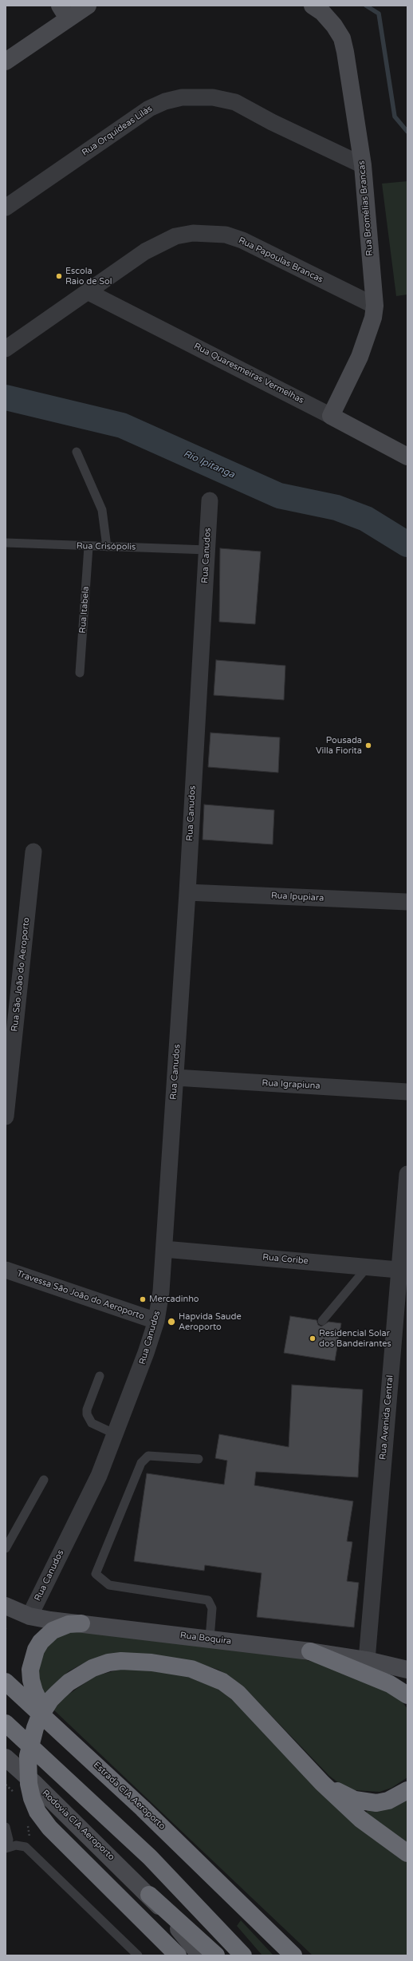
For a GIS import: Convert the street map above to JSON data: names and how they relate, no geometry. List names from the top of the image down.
{
  "streets": {
    "highway": ["Estrada CIA Aeroporto"],
    "street": [
      "Rua Orquídeas Lilás",
      "Rua Bromélias Brancas",
      "Rua Papoulas Brancas",
      "Rua Quaresmeiras Vermelhas",
      "Rua Canudos",
      "Rua Ipupiara",
      "Rua São João do Aeroporto",
      "Rua Igrapiuna",
      "Rua Coribe",
      "Travessa São João do Aeroporto",
      "Rua Avenida Central",
      "Rua Boquira",
      "Rodovia CIA Aeroporto"
    ],
    "lane": ["Rua Crisópolis", "Rua Itabela"]
  },
  "crossings": [
    ["Rua Orquídeas Lilás", "Rua Bromélias Brancas"],
    ["Rua Bromélias Brancas", "Rua Papoulas Brancas"],
    ["Rua Bromélias Brancas", "Rua Quaresmeiras Vermelhas"],
    ["Rua Papoulas Brancas", "Rua Quaresmeiras Vermelhas"],
    ["Rua Crisópolis", "Rua Canudos"],
    ["Rua Crisópolis", "Rua Itabela"],
    ["Rua Canudos", "Rua Ipupiara"],
    ["Rua Canudos", "Rua Igrapiuna"],
    ["Rua Canudos", "Rua Coribe"],
    ["Rua Canudos", "Travessa São João do Aeroporto"],
    ["Rua Canudos", "Rua Boquira"],
    ["Rua Coribe", "Rua Avenida Central"],
    ["Rua Avenida Central", "Rua Boquira"]
  ],
  "water": ["Rio Ipitanga"],
  "places": [
    "Escola Raio de Sol",
    "Pousada Villa Fiorita",
    "Mercadinho",
    "Hapvida Saude Aeroporto",
    "Residencial Solar dos Bandeirantes"
  ]
}
